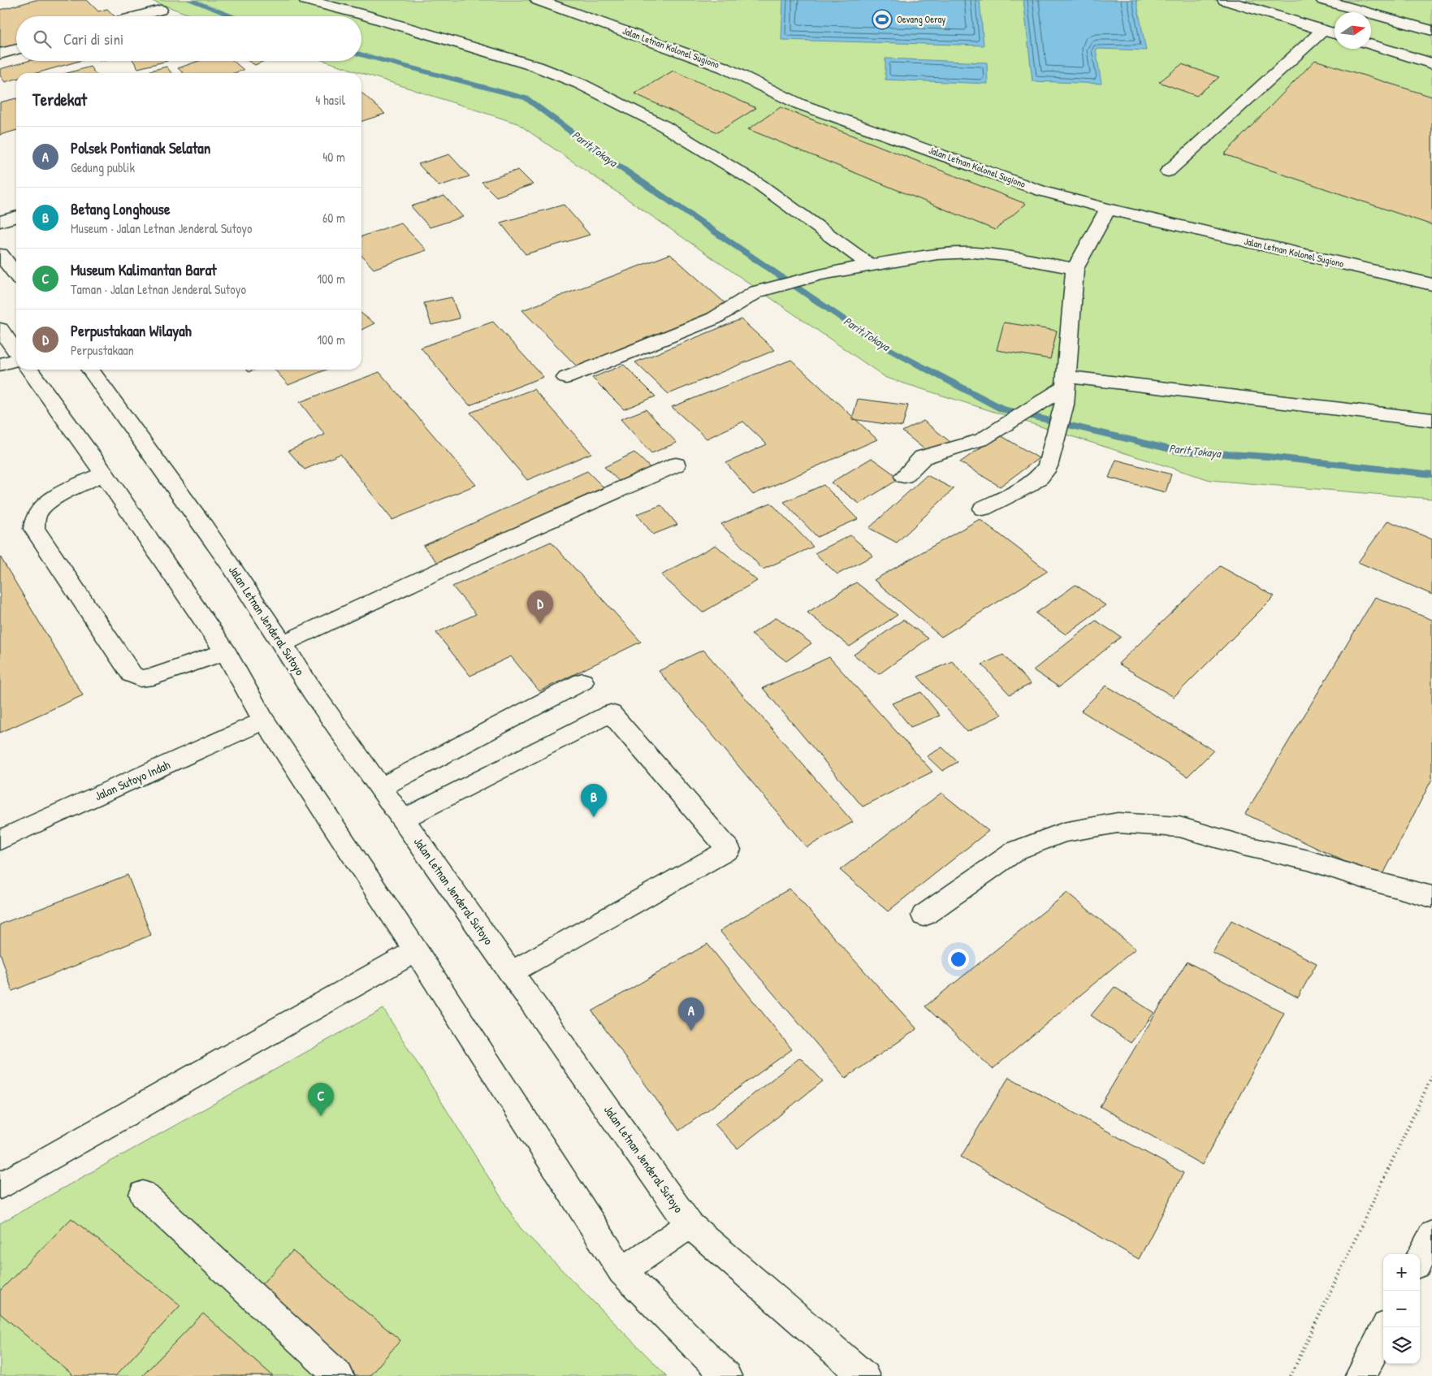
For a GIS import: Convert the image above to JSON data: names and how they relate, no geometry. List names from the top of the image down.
{
  "streets": {
    "main road": ["Jalan Letnan Kolonel Sugiono", "Jalan Letnan Jenderal Sutoyo", "Jalan Sutoyo Indah"]
  },
  "water": ["Parit Tokaya"],
  "places": {
    "sports": ["Oevang Oeray"]
  },
  "north": "right",
  "page": {
    "search": "Cari di sini",
    "heading": ["Terdekat", "4 hasil"],
    "list": [
      {
        "mark": "A",
        "name": "Polsek Pontianak Selatan",
        "note": "Gedung publik",
        "value": "40 m"
      },
      {
        "mark": "B",
        "name": "Betang Longhouse",
        "note": "Museum · Jalan Letnan Jenderal Sutoyo",
        "value": "60 m"
      },
      {
        "mark": "C",
        "name": "Museum Kalimantan Barat",
        "note": "Taman · Jalan Letnan Jenderal Sutoyo",
        "value": "100 m"
      },
      {
        "mark": "D",
        "name": "Perpustakaan Wilayah",
        "note": "Perpustakaan",
        "value": "100 m"
      }
    ],
    "pins": [
      "D",
      "B",
      "A",
      "C"
    ],
    "map_buttons": ["+", "−"]
  }
}
